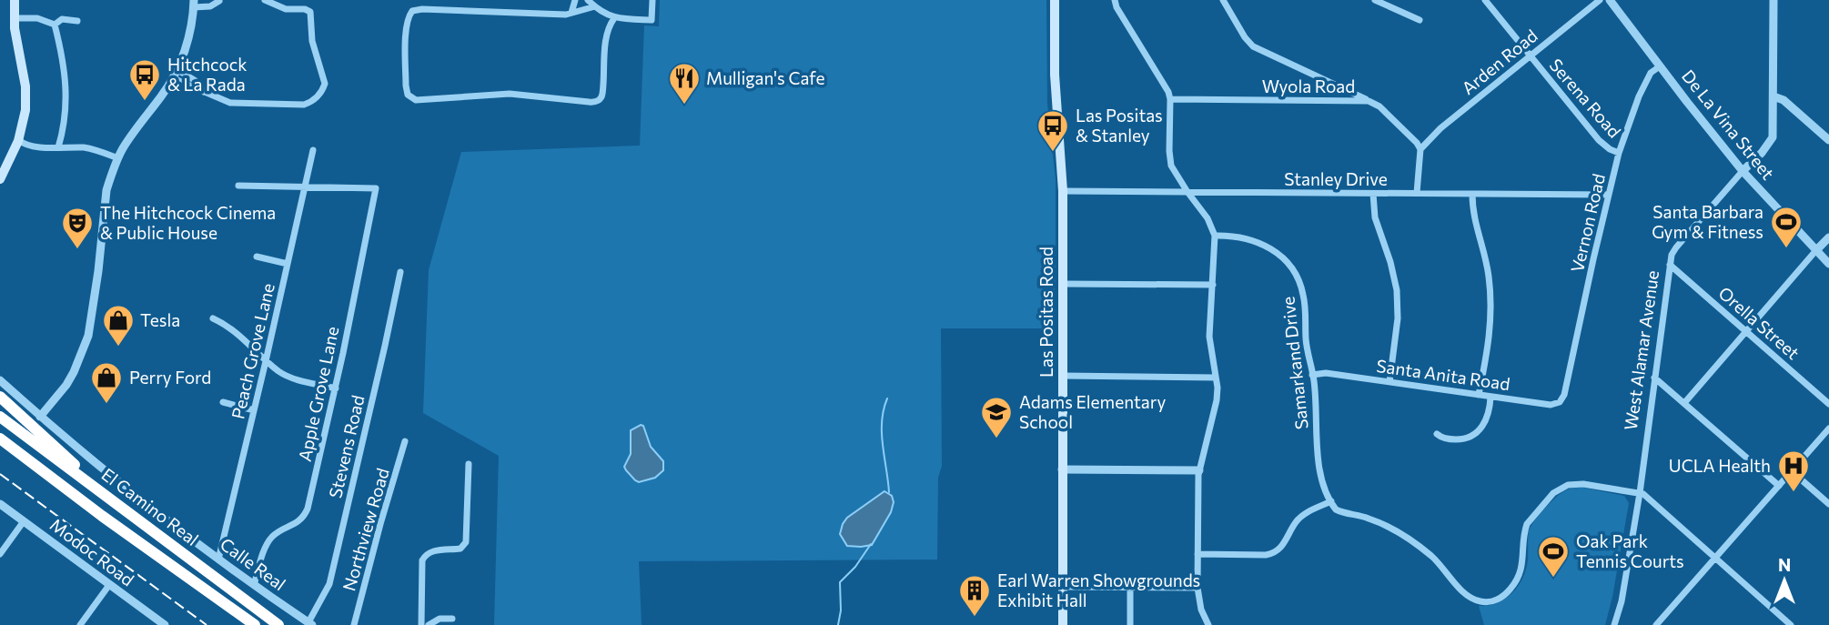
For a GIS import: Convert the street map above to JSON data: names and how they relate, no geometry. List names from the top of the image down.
{
  "streets": {
    "highway": ["El Camino Real"],
    "main road": ["Las Positas Road"],
    "street": [
      "Arden Road",
      "Wyola Road",
      "Serena Road",
      "De La Vina Street",
      "Stanley Drive",
      "Vernon Road",
      "Orella Street",
      "West Alamar Avenue",
      "Peach Grove Lane",
      "Samarkand Drive",
      "Santa Anita Road",
      "Apple Grove Lane",
      "Stevens Road",
      "Northview Road",
      "Modoc Road",
      "Calle Real"
    ]
  },
  "crossings": [
    ["Arden Road", "Wyola Road"],
    ["Arden Road", "Serena Road"],
    ["Serena Road", "Vernon Road"],
    ["De La Vina Street", "Vernon Road"],
    ["De La Vina Street", "West Alamar Avenue"],
    ["Stanley Drive", "Vernon Road"],
    ["Stanley Drive", "Las Positas Road"],
    ["Vernon Road", "Santa Anita Road"],
    ["Orella Street", "West Alamar Avenue"],
    ["Peach Grove Lane", "Apple Grove Lane"],
    ["Peach Grove Lane", "Calle Real"],
    ["Samarkand Drive", "Santa Anita Road"],
    ["Apple Grove Lane", "Calle Real"],
    ["Stevens Road", "Calle Real"]
  ],
  "places": {
    "bus stop": ["Hitchcock & La Rada", "Las Positas & Stanley"],
    "restaurant": ["Mulligan's Cafe"],
    "sports": ["Santa Barbara Gym & Fitness", "Oak Park Tennis Courts"],
    "theatre": ["The Hitchcock Cinema & Public House"],
    "shop": ["Tesla", "Perry Ford"],
    "school or university": ["Adams Elementary School"],
    "hospital": ["UCLA Health"],
    "building": ["Earl Warren Showgrounds Exhibit Hall"]
  },
  "north": "top"
}
